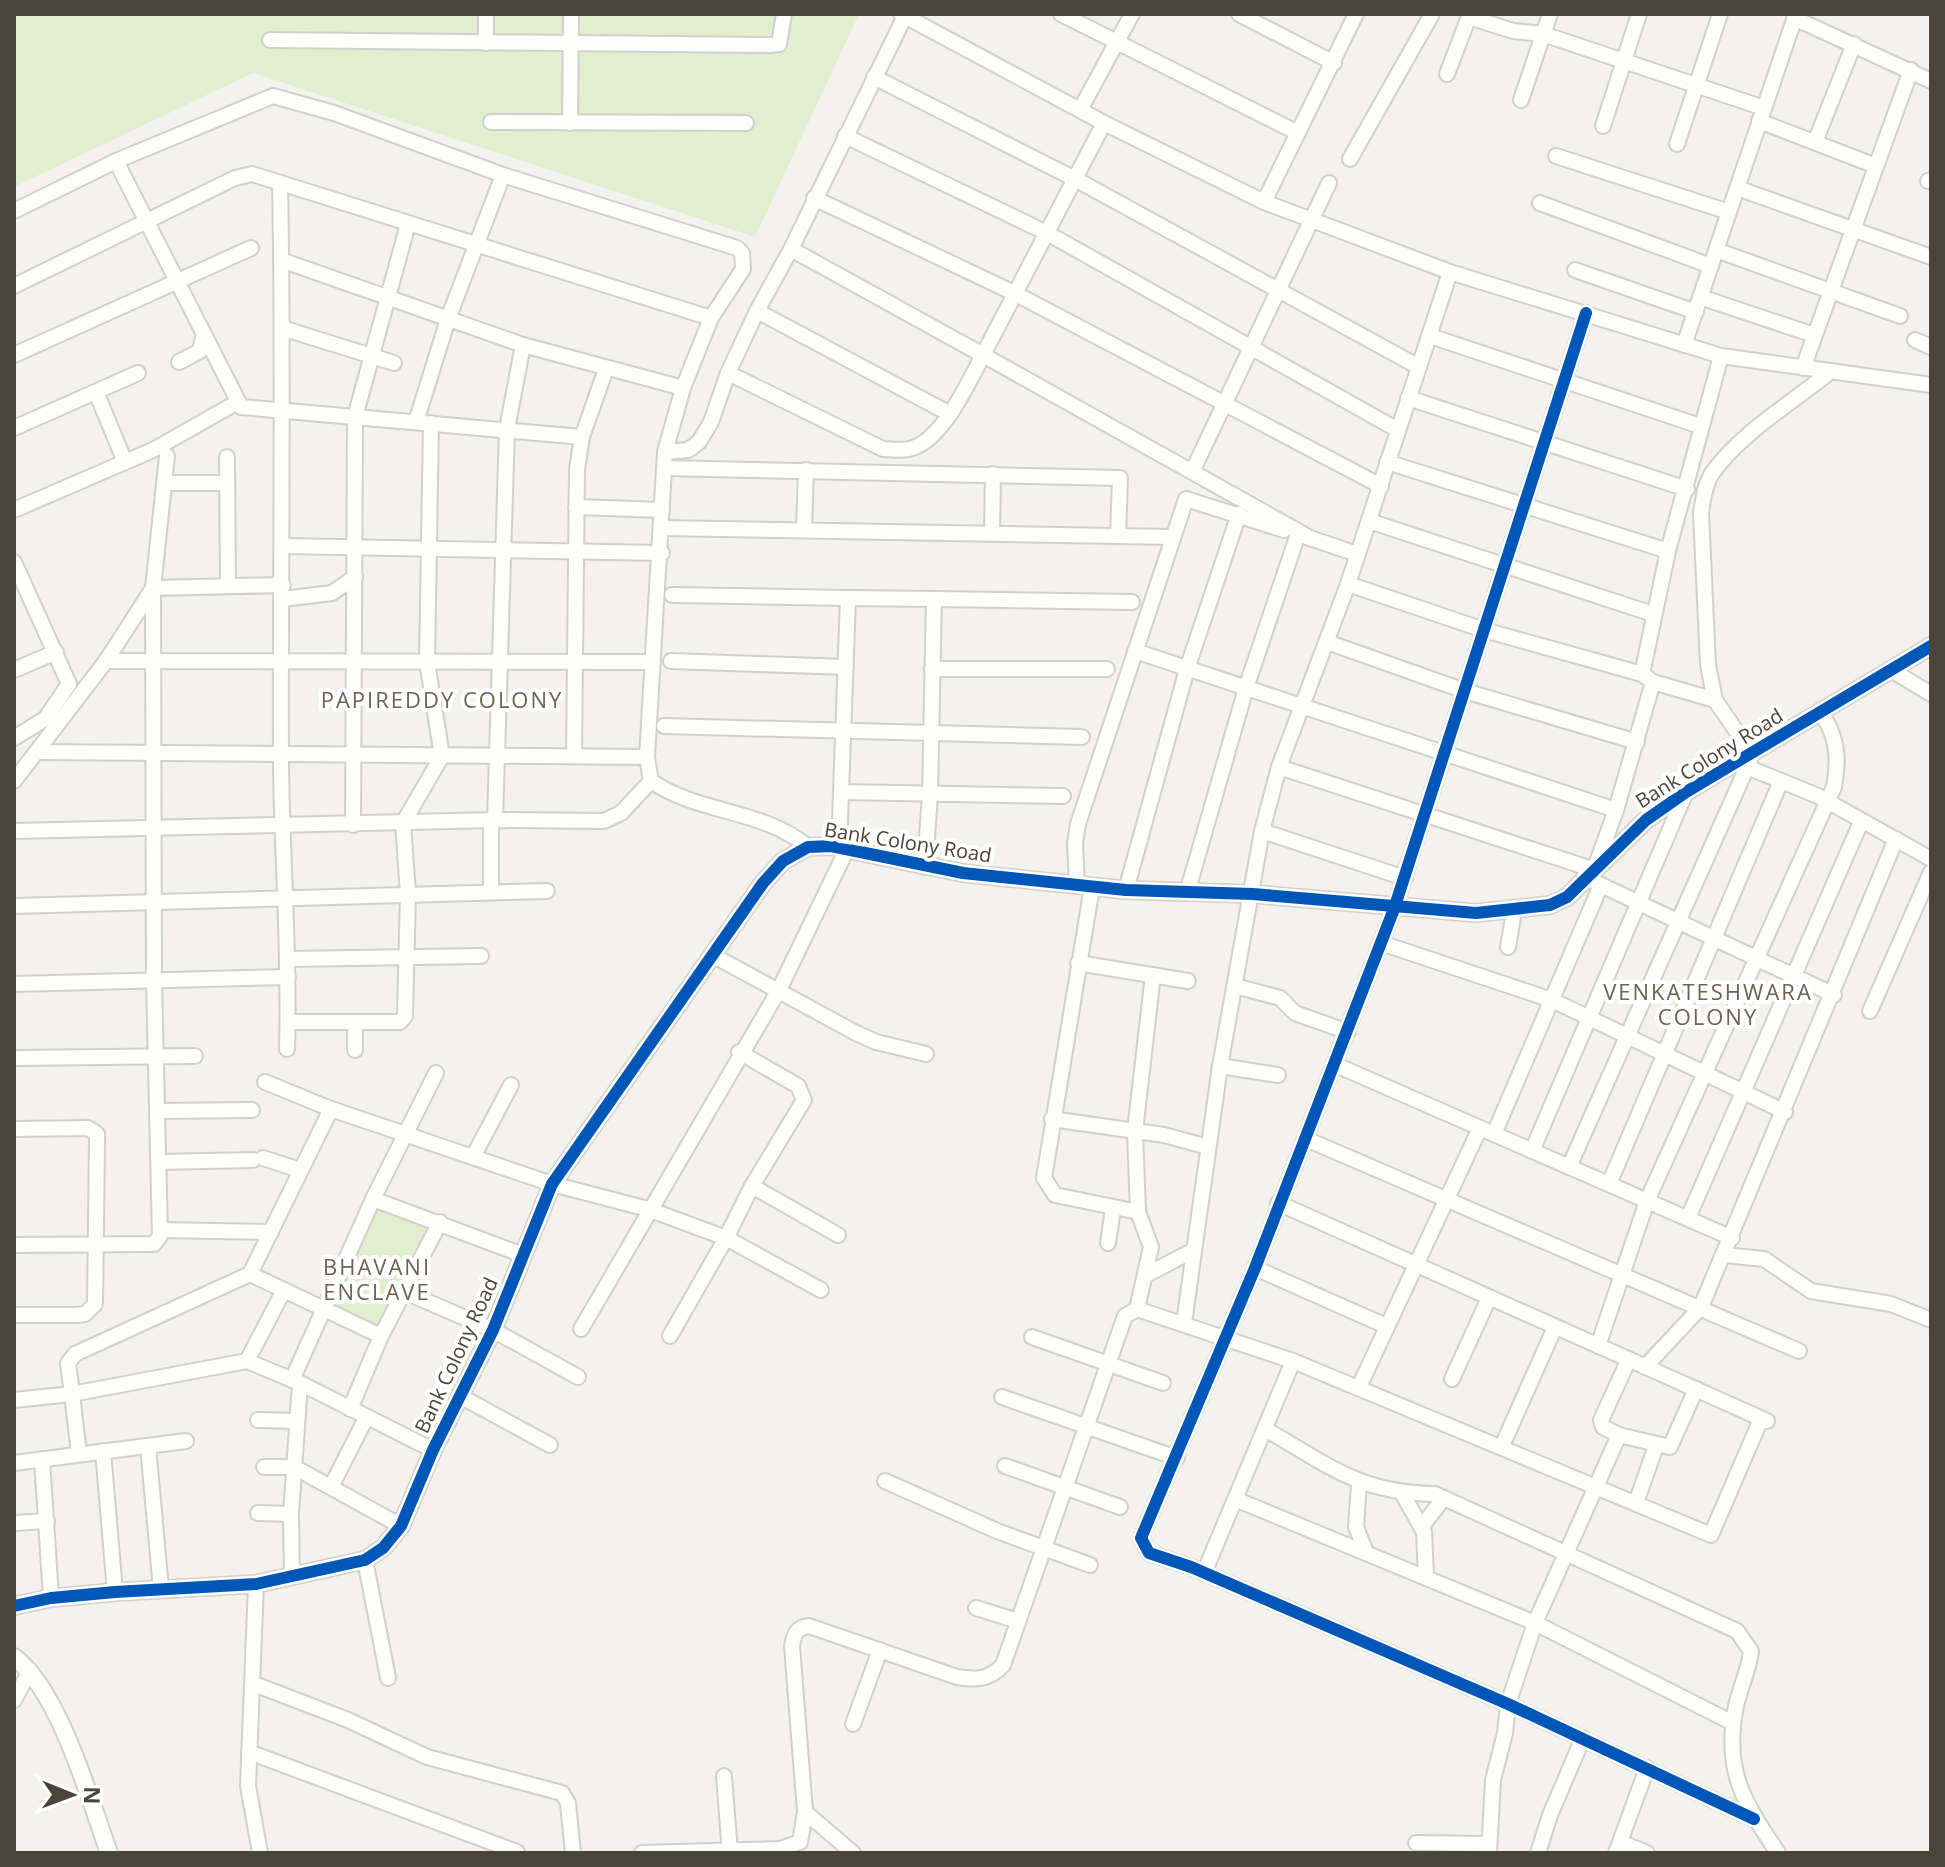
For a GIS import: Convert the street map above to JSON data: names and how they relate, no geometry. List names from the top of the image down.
{
  "streets": {
    "street": ["Bank Colony Road"]
  },
  "districts": ["PAPIREDDY COLONY", "VENKATESHWARA COLONY", "BHAVANI ENCLAVE"],
  "north": "right"
}
